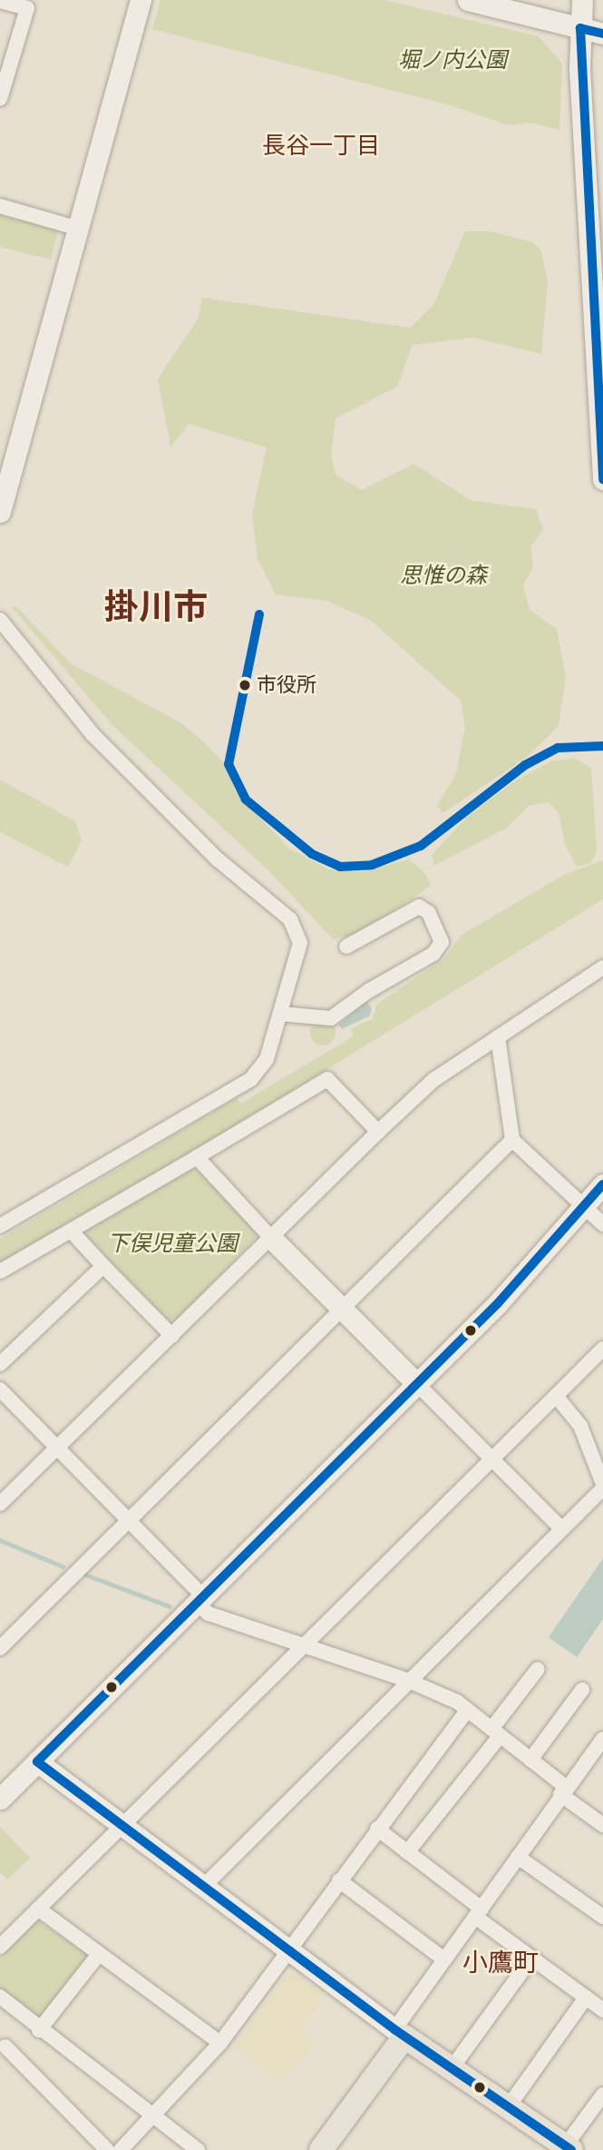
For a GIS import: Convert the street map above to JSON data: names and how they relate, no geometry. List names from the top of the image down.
{
  "districts": ["長谷一丁目", "掛川市", "小鷹町"],
  "parks": ["堀ノ内公園", "思惟の森", "下俣児童公園"],
  "places": ["市役所"]
}
